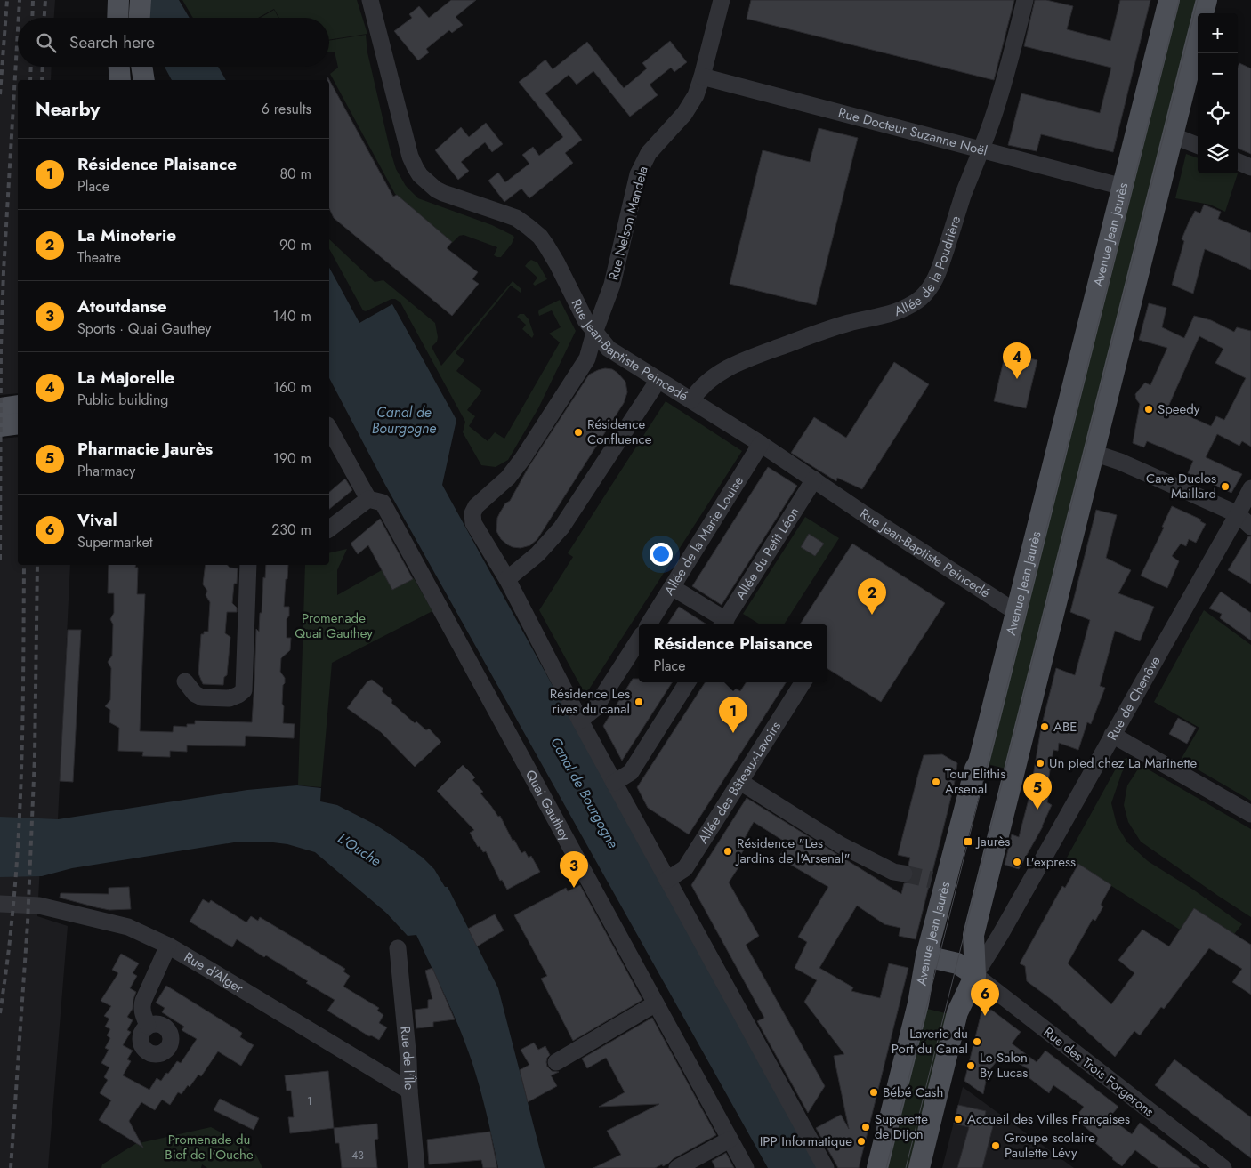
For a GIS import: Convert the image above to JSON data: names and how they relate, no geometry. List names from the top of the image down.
{
  "streets": {
    "main road": ["Avenue Jean Jaurès"],
    "street": [
      "Rue Docteur Suzanne Noël",
      "Rue Nelson Mandela",
      "Allée de la Poudrière",
      "Rue Jean-Baptiste Peincedé",
      "Allée de la Marie Louise",
      "Allée du Petit Léon",
      "Rue de Chenôve",
      "Allée des Bâteaux-Lavoirs",
      "Quai Gauthey",
      "Rue d'Alger",
      "Rue de l'Île",
      "Rue des Trois Forgerons"
    ]
  },
  "crossings": [
    ["Rue Docteur Suzanne Noël", "Rue Nelson Mandela"],
    ["Rue Docteur Suzanne Noël", "Avenue Jean Jaurès"],
    ["Rue Docteur Suzanne Noël", "Allée de la Poudrière"],
    ["Rue Nelson Mandela", "Rue Jean-Baptiste Peincedé"],
    ["Rue Nelson Mandela", "Allée des Bâteaux-Lavoirs"],
    ["Avenue Jean Jaurès", "Rue Jean-Baptiste Peincedé"],
    ["Allée de la Poudrière", "Rue Jean-Baptiste Peincedé"],
    ["Rue Jean-Baptiste Peincedé", "Allée de la Marie Louise"],
    ["Rue Jean-Baptiste Peincedé", "Allée du Petit Léon"],
    ["Rue de Chenôve", "Rue des Trois Forgerons"],
    ["Rue d'Alger", "Rue de l'Île"]
  ],
  "water": ["Canal de Bourgogne", "L'Ouche"],
  "parks": ["Promenade Quai Gauthey", "Promenade du Bief de l'Ouche"],
  "places": {
    "other": [
      "Speedy",
      "Résidence Confluence",
      "Cave Duclos Maillard",
      "Résidence Les rives du canal",
      "ABE",
      "Un pied chez La Marinette",
      "Tour Elithis Arsenal",
      "Résidence \"Les Jardins de l'Arsenal\"",
      "L'express",
      "Laverie du Port du Canal",
      "Le Salon By Lucas",
      "Bébé Cash",
      "Accueil des Villes Françaises",
      "Superette de Dijon",
      "IPP Informatique",
      "Groupe scolaire Paulette Lévy"
    ],
    "transit": ["Jaurès"]
  },
  "house_numbers": ["1", "43"],
  "page": {
    "map_buttons": ["+", "−"],
    "search": "Search here",
    "heading": ["Nearby", "6 results"],
    "list": [
      {
        "mark": "1",
        "name": "Résidence Plaisance",
        "note": "Place",
        "value": "80 m"
      },
      {
        "mark": "2",
        "name": "La Minoterie",
        "note": "Theatre",
        "value": "90 m"
      },
      {
        "mark": "3",
        "name": "Atoutdanse",
        "note": "Sports · Quai Gauthey",
        "value": "140 m"
      },
      {
        "mark": "4",
        "name": "La Majorelle",
        "note": "Public building",
        "value": "160 m"
      },
      {
        "mark": "5",
        "name": "Pharmacie Jaurès",
        "note": "Pharmacy",
        "value": "190 m"
      },
      {
        "mark": "6",
        "name": "Vival",
        "note": "Supermarket",
        "value": "230 m"
      }
    ],
    "pins": [
      "4",
      "2",
      "1",
      "5",
      "3",
      "6"
    ],
    "popup": ["Résidence Plaisance", "Place"]
  }
}
